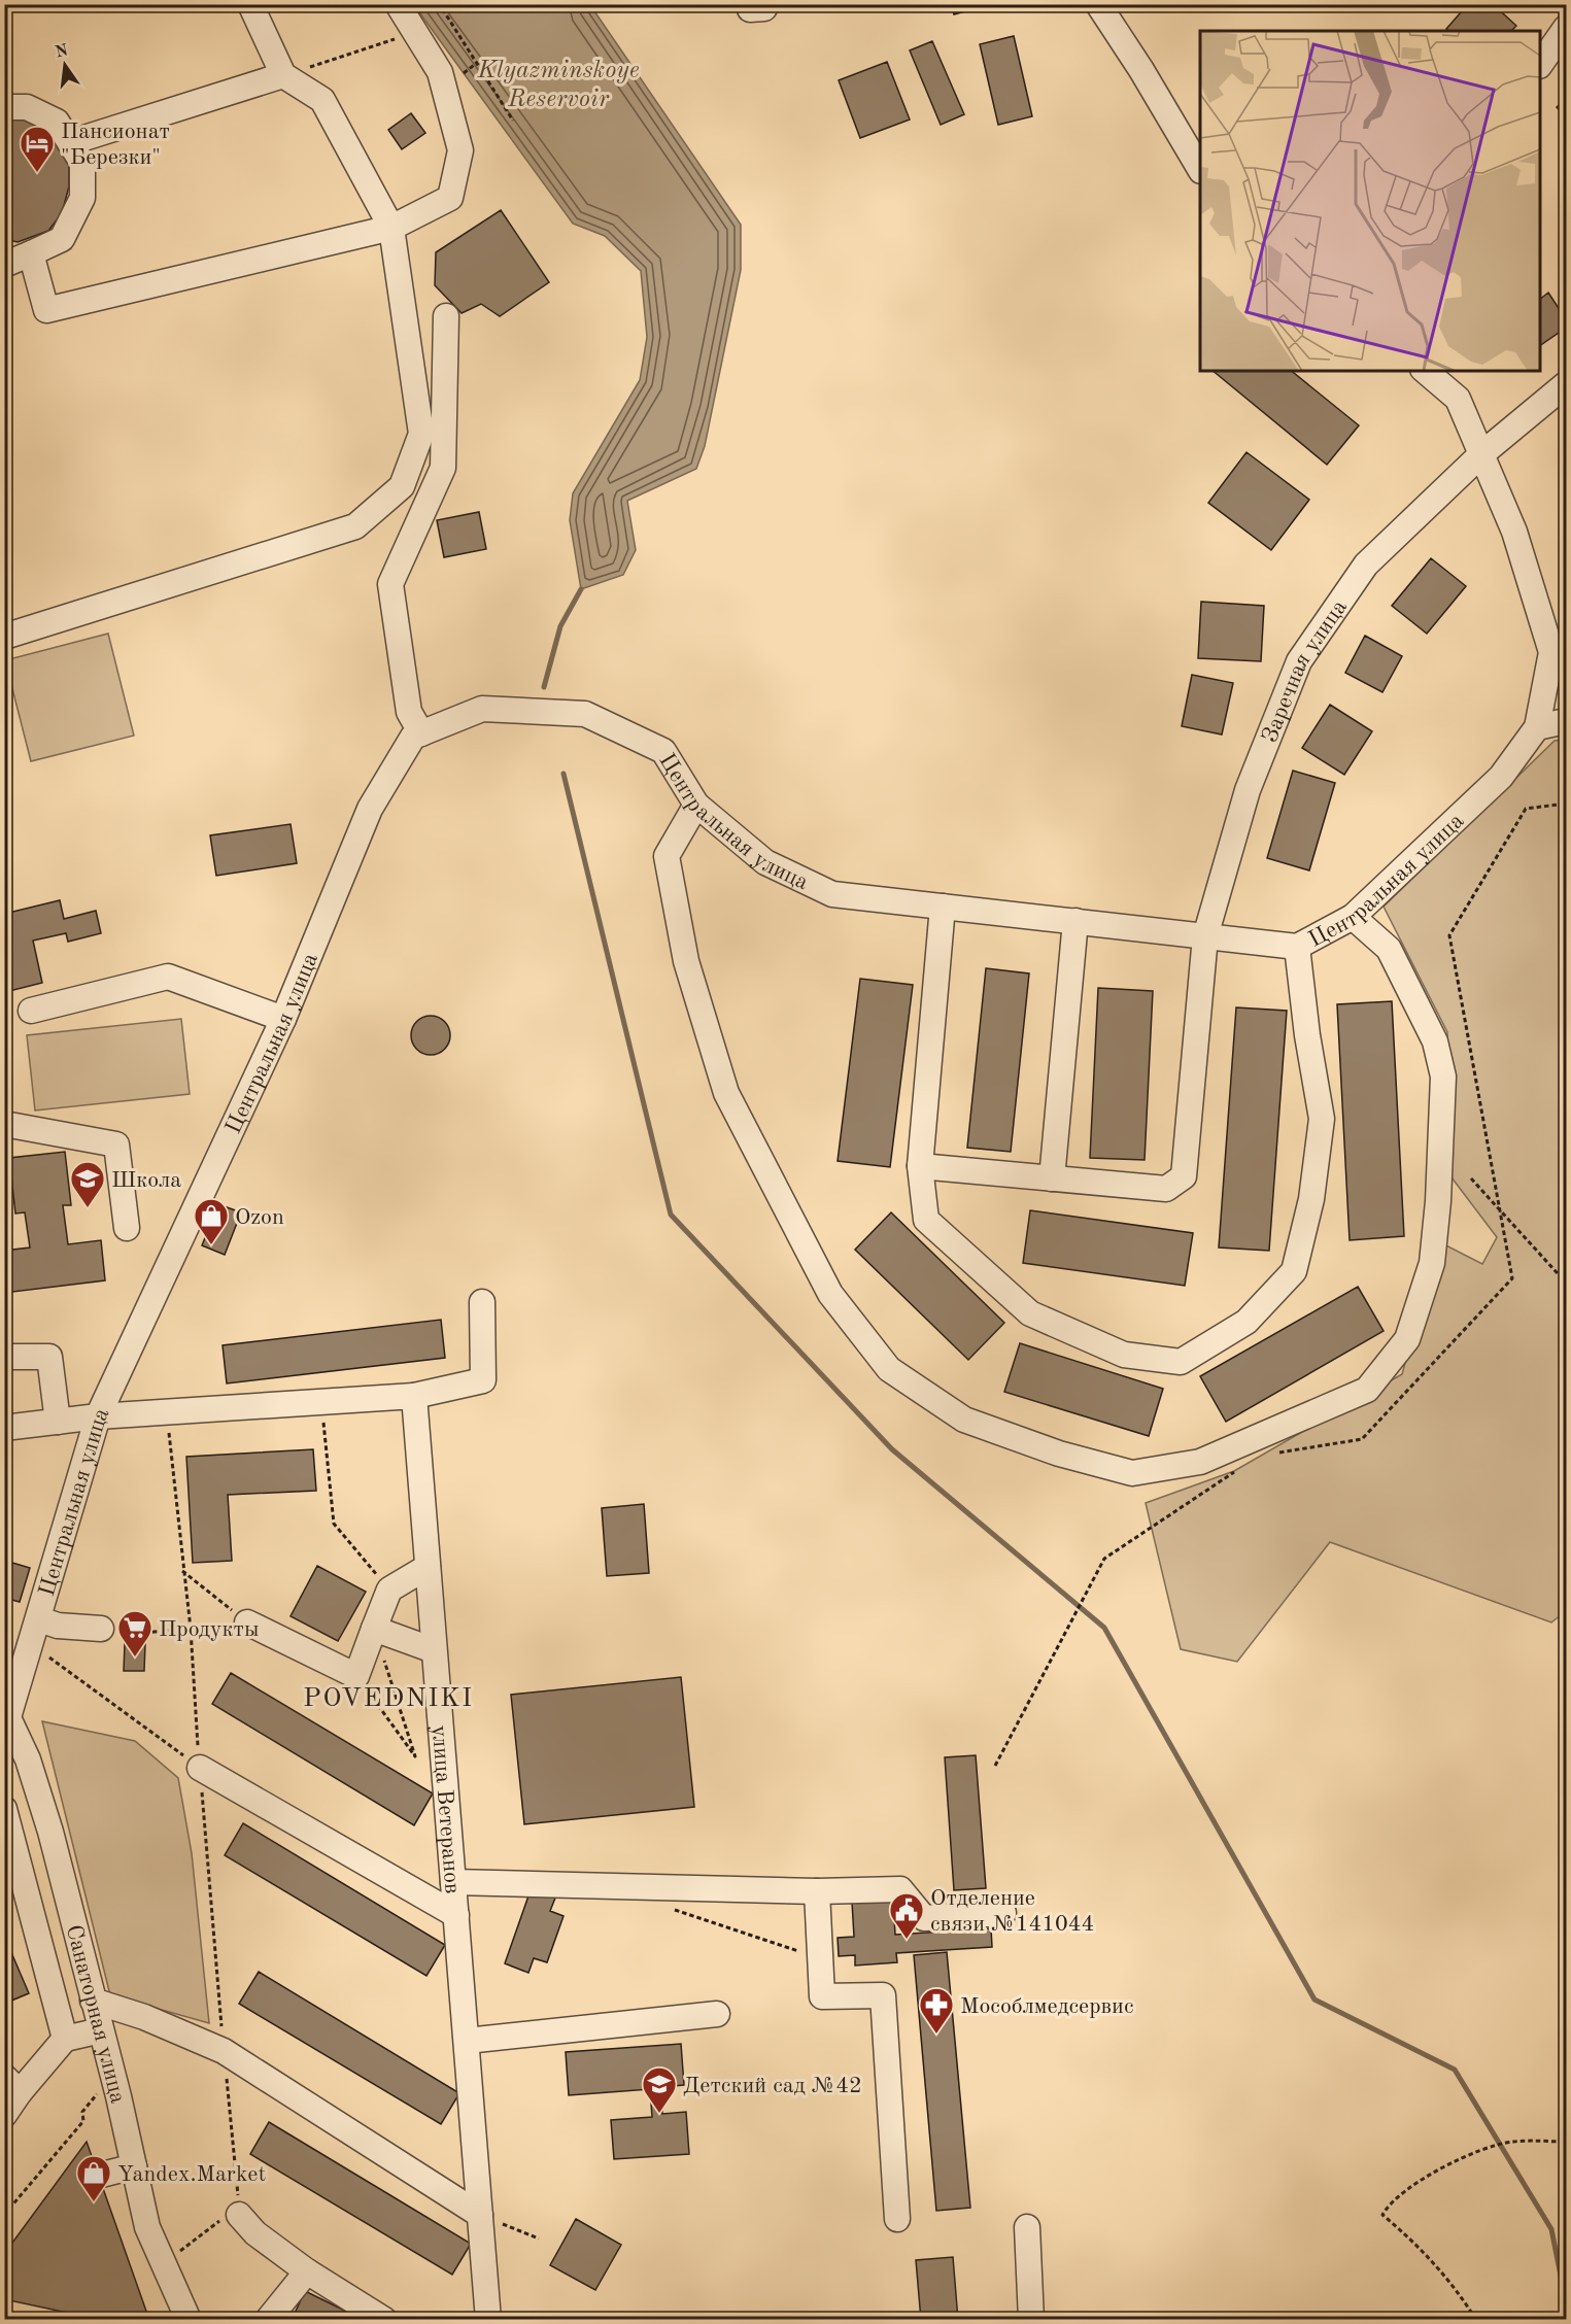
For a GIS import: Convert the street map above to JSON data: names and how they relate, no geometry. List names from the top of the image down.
{
  "streets": {
    "street": [
      "Заречная улица",
      "Центральная улица",
      "улица Ветеранов",
      "Санаторная улица"
    ]
  },
  "crossings": [
    ["Заречная улица", "Центральная улица"],
    ["Центральная улица", "Санаторная улица"]
  ],
  "districts": ["POVEDNIKI"],
  "water": ["Klyazminskoye Reservoir"],
  "places": {
    "hotel": ["Пансионат \"Березки\""],
    "school or university": ["Школа", "Детский сад №42"],
    "shop": ["Ozon", "Yandex.Market"],
    "supermarket": ["Продукты"],
    "public building": ["Отделение связи №141044"],
    "pharmacy": ["Мособлмедсервис"]
  },
  "north": "top"
}
